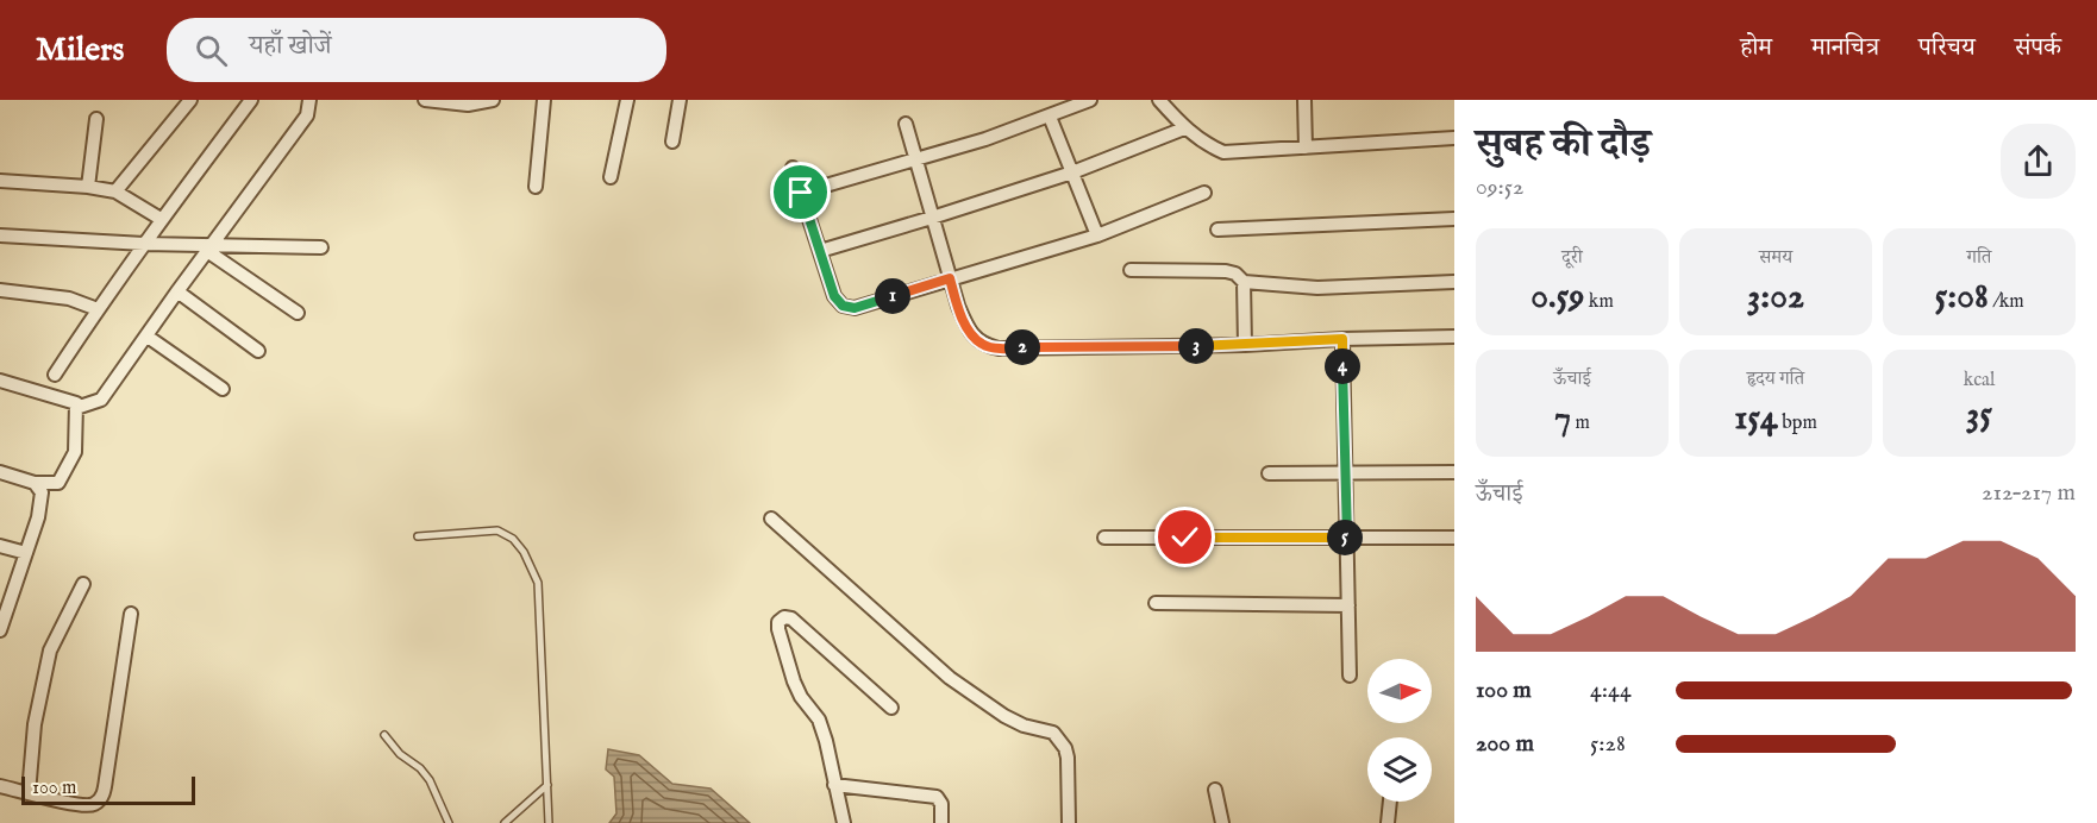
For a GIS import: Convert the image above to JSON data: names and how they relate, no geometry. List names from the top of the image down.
{
  "scale_bar": "100 m",
  "north": "right",
  "page": {
    "header": "Milers",
    "search": "यहाँ खोजें",
    "nav": [
      "होम",
      "मानचित्र",
      "परिचय",
      "संपर्क"
    ],
    "heading": ["सुबह की दौड़", "09:52"],
    "stats": [
      ["दूरी", "0.59 km"],
      ["समय", "3:02"],
      ["गति", "5:08 /km"],
      ["ऊँचाई", "7 m"],
      ["हृदय गति", "154 bpm"],
      ["kcal", "35"]
    ],
    "pins": [
      "1",
      "3",
      "2",
      "4",
      "5"
    ],
    "chart": ["ऊँचाई", "212–217 m"],
    "list": [
      {
        "name": "100 m",
        "note": "4:44"
      },
      {
        "name": "200 m",
        "note": "5:28"
      }
    ],
    "scale": "100 m"
  }
}
